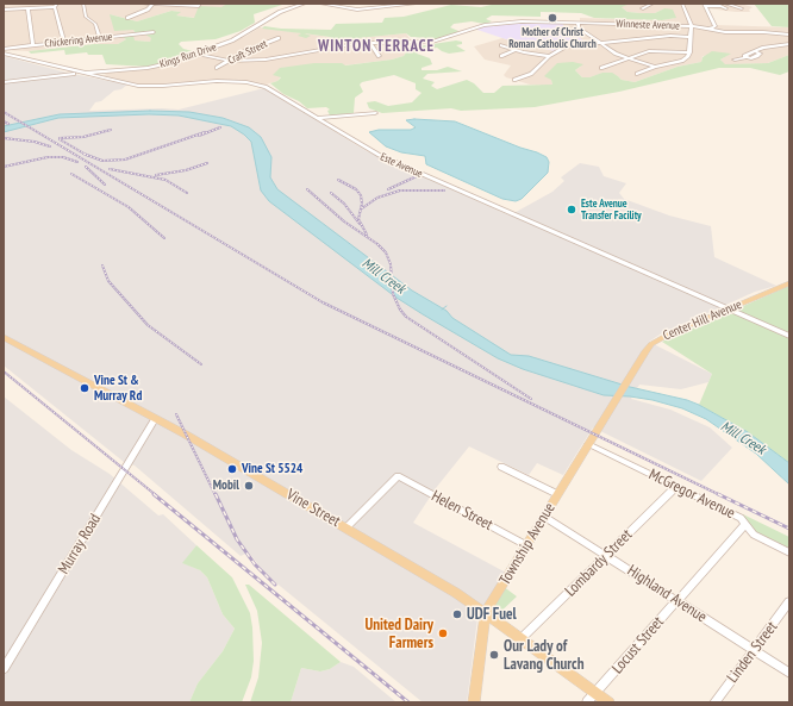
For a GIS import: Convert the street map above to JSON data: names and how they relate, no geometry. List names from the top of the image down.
{
  "streets": {
    "main road": ["Center Hill Avenue", "Vine Street", "Township Avenue"],
    "street": [
      "Winneste Avenue",
      "Chickering Avenue",
      "Craft Street",
      "Kings Run Drive",
      "Este Avenue",
      "McGregor Avenue",
      "Helen Street",
      "Murray Road",
      "Lombardy Street",
      "Highland Avenue",
      "Locust Street",
      "Linden Street"
    ]
  },
  "crossings": [
    ["Winneste Avenue", "Craft Street"],
    ["Winneste Avenue", "Kings Run Drive"],
    ["Kings Run Drive", "Este Avenue"],
    ["Este Avenue", "Center Hill Avenue"],
    ["Center Hill Avenue", "Township Avenue"],
    ["McGregor Avenue", "Township Avenue"],
    ["McGregor Avenue", "Lombardy Street"],
    ["McGregor Avenue", "Locust Street"],
    ["Vine Street", "Helen Street"],
    ["Vine Street", "Murray Road"],
    ["Vine Street", "Township Avenue"],
    ["Vine Street", "Lombardy Street"],
    ["Vine Street", "Locust Street"],
    ["Helen Street", "Township Avenue"],
    ["Township Avenue", "Highland Avenue"],
    ["Lombardy Street", "Highland Avenue"],
    ["Highland Avenue", "Locust Street"],
    ["Highland Avenue", "Linden Street"]
  ],
  "districts": ["WINTON TERRACE"],
  "water": ["Mill Creek"],
  "places": [
    "Mother of Christ Roman Catholic Church",
    "Este Avenue Transfer Facility",
    "Vine St & Murray Rd",
    "Vine St 5524",
    "Mobil",
    "UDF Fuel",
    "United Dairy Farmers",
    "Our Lady of Lavang Church"
  ]
}
